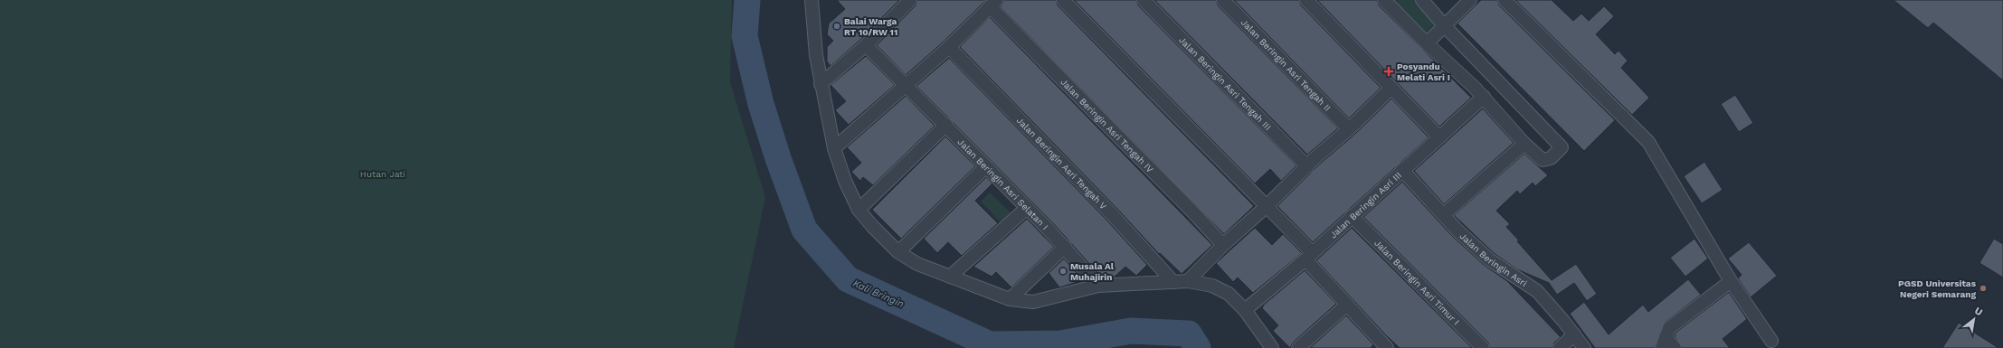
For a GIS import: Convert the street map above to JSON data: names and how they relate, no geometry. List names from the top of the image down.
{
  "streets": {
    "street": [
      "Jalan Beringin Asri Tengah II",
      "Jalan Beringin Asri Tengah III",
      "Jalan Beringin Asri Tengah IV",
      "Jalan Beringin Asri Tengah V",
      "Jalan Beringin Asri Selatan I",
      "Jalan Beringin Asri III",
      "Jalan Beringin Asri",
      "Jalan Beringin Asri Timur I"
    ]
  },
  "crossings": [
    ["Jalan Beringin Asri III", "Jalan Beringin Asri"],
    ["Jalan Beringin Asri III", "Jalan Beringin Asri Timur I"]
  ],
  "water": ["Kali Bringin"],
  "parks": ["Hutan Jati"],
  "places": {
    "other": ["Balai Warga RT 10/RW 11", "Musala Al Muhajirin", "PGSD Universitas Negeri Semarang"],
    "health": ["Posyandu Melati Asri I"]
  },
  "north": "top right"
}
